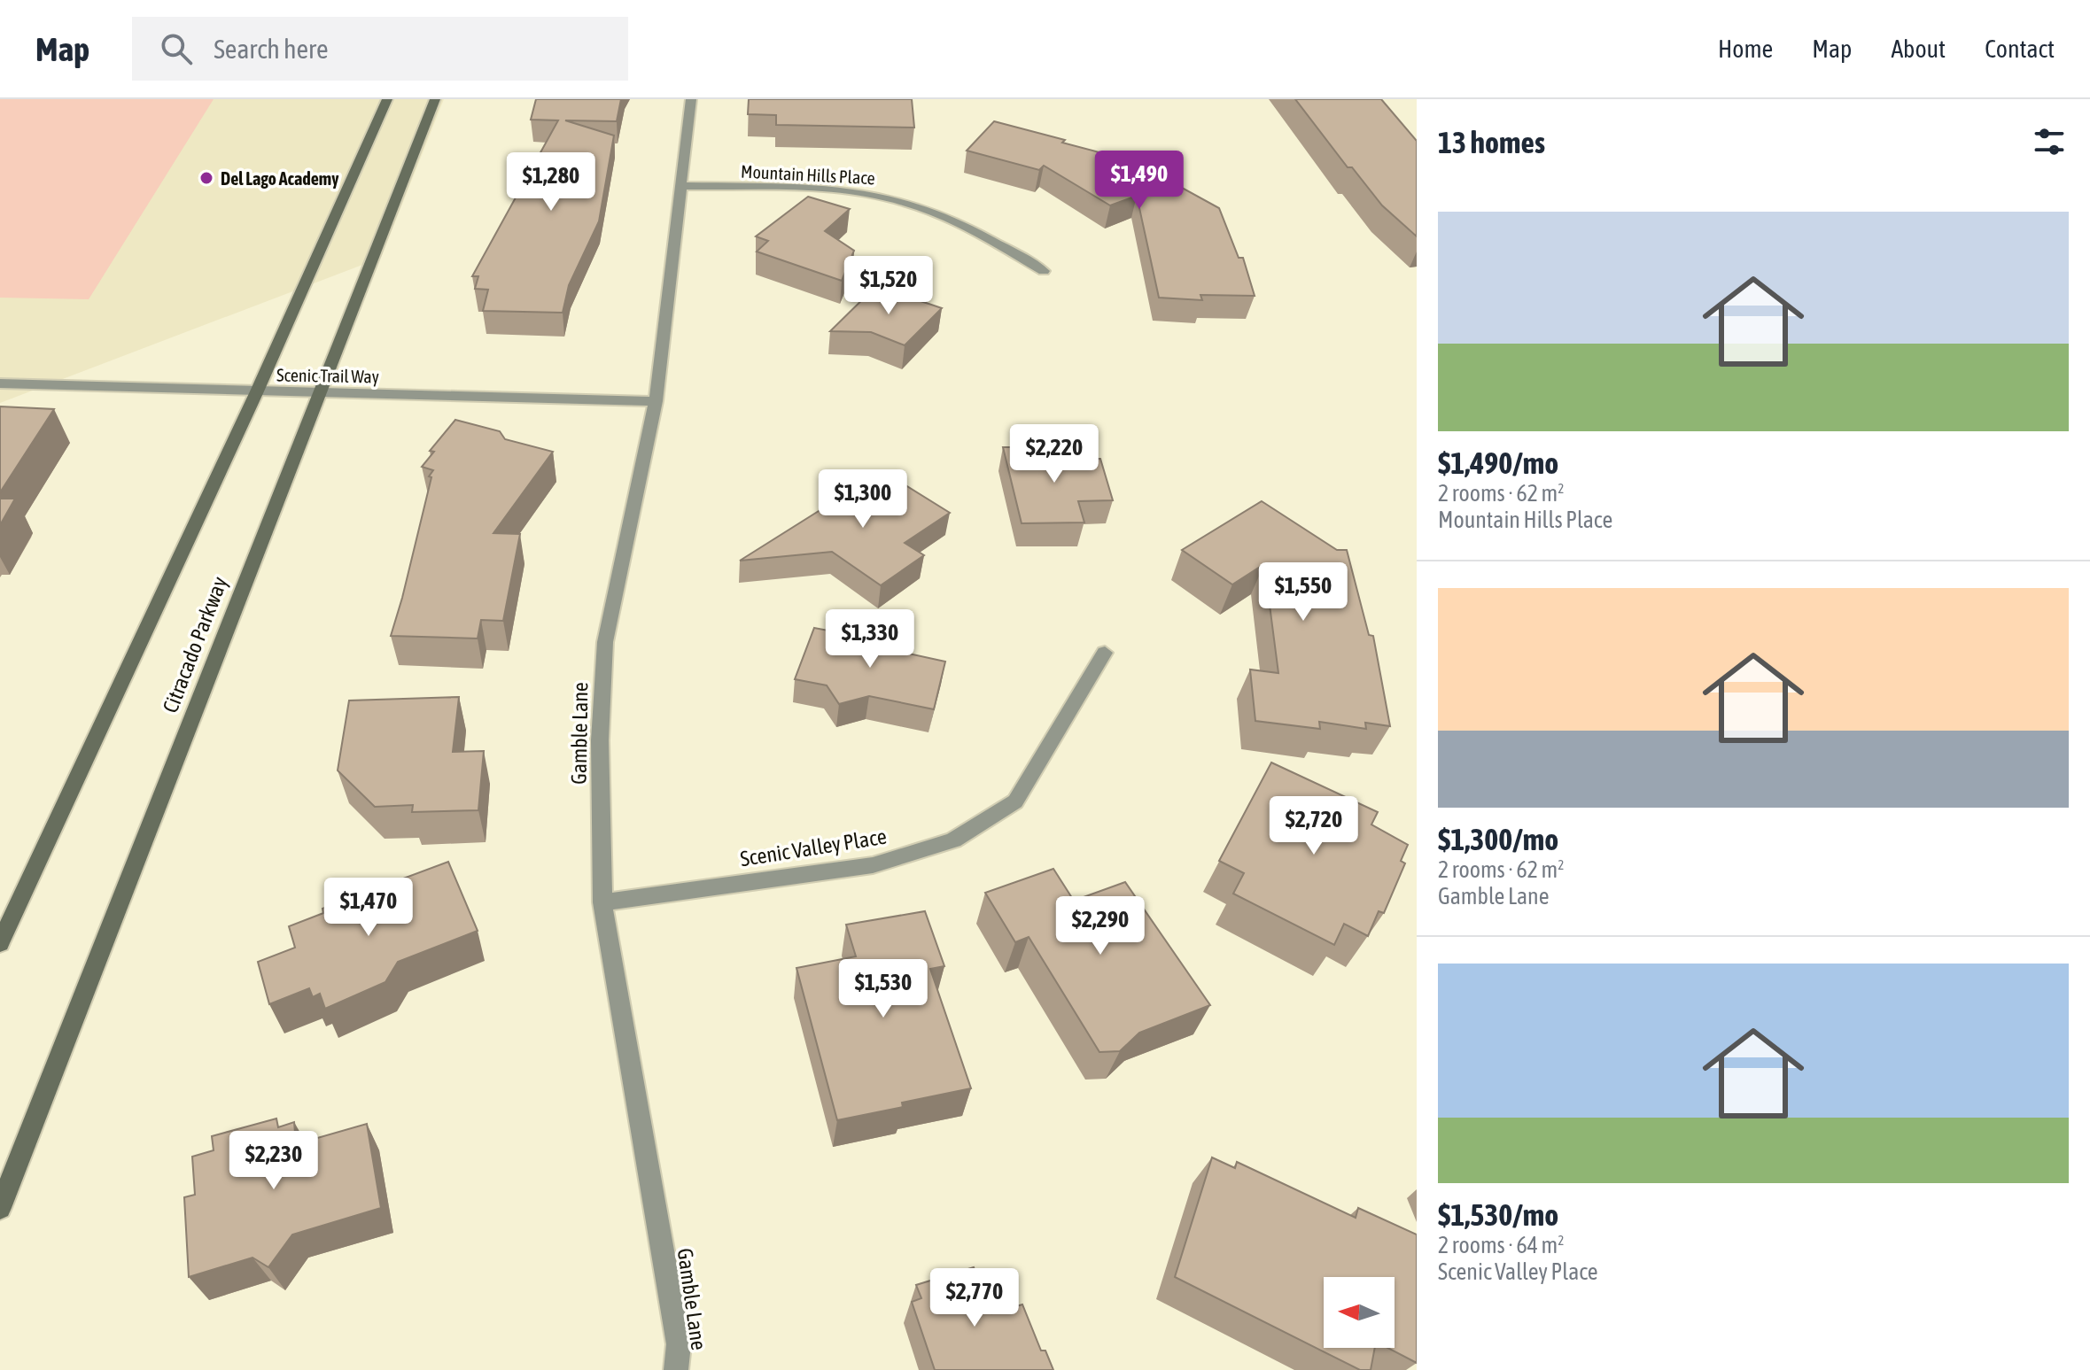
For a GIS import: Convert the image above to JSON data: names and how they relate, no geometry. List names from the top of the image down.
{
  "streets": {
    "street": [
      "Mountain Hills Place",
      "Scenic Trail Way",
      "Citracado Parkway",
      "Gamble Lane",
      "Scenic Valley Place"
    ]
  },
  "crossings": [
    ["Mountain Hills Place", "Gamble Lane"],
    ["Scenic Trail Way", "Citracado Parkway"],
    ["Scenic Trail Way", "Gamble Lane"],
    ["Gamble Lane", "Scenic Valley Place"]
  ],
  "places": ["Del Lago Academy"],
  "north": "left",
  "page": {
    "header": "Map",
    "search": "Search here",
    "nav": [
      "Home",
      "Map",
      "About",
      "Contact"
    ],
    "heading": "13 homes",
    "price": [
      "$1,490",
      "$1,280",
      "$1,520",
      "$2,220",
      "$1,300",
      "$1,550",
      "$1,330",
      "$2,720",
      "$1,470",
      "$2,290",
      "$1,530",
      "$2,230",
      "$2,770"
    ],
    "list": [
      {
        "name": "$1,490/mo",
        "note": "2 rooms · 62 m² · Mountain Hills Place"
      },
      {
        "name": "$1,300/mo",
        "note": "2 rooms · 62 m² · Gamble Lane"
      },
      {
        "name": "$1,530/mo",
        "note": "2 rooms · 64 m² · Scenic Valley Place"
      }
    ]
  }
}
